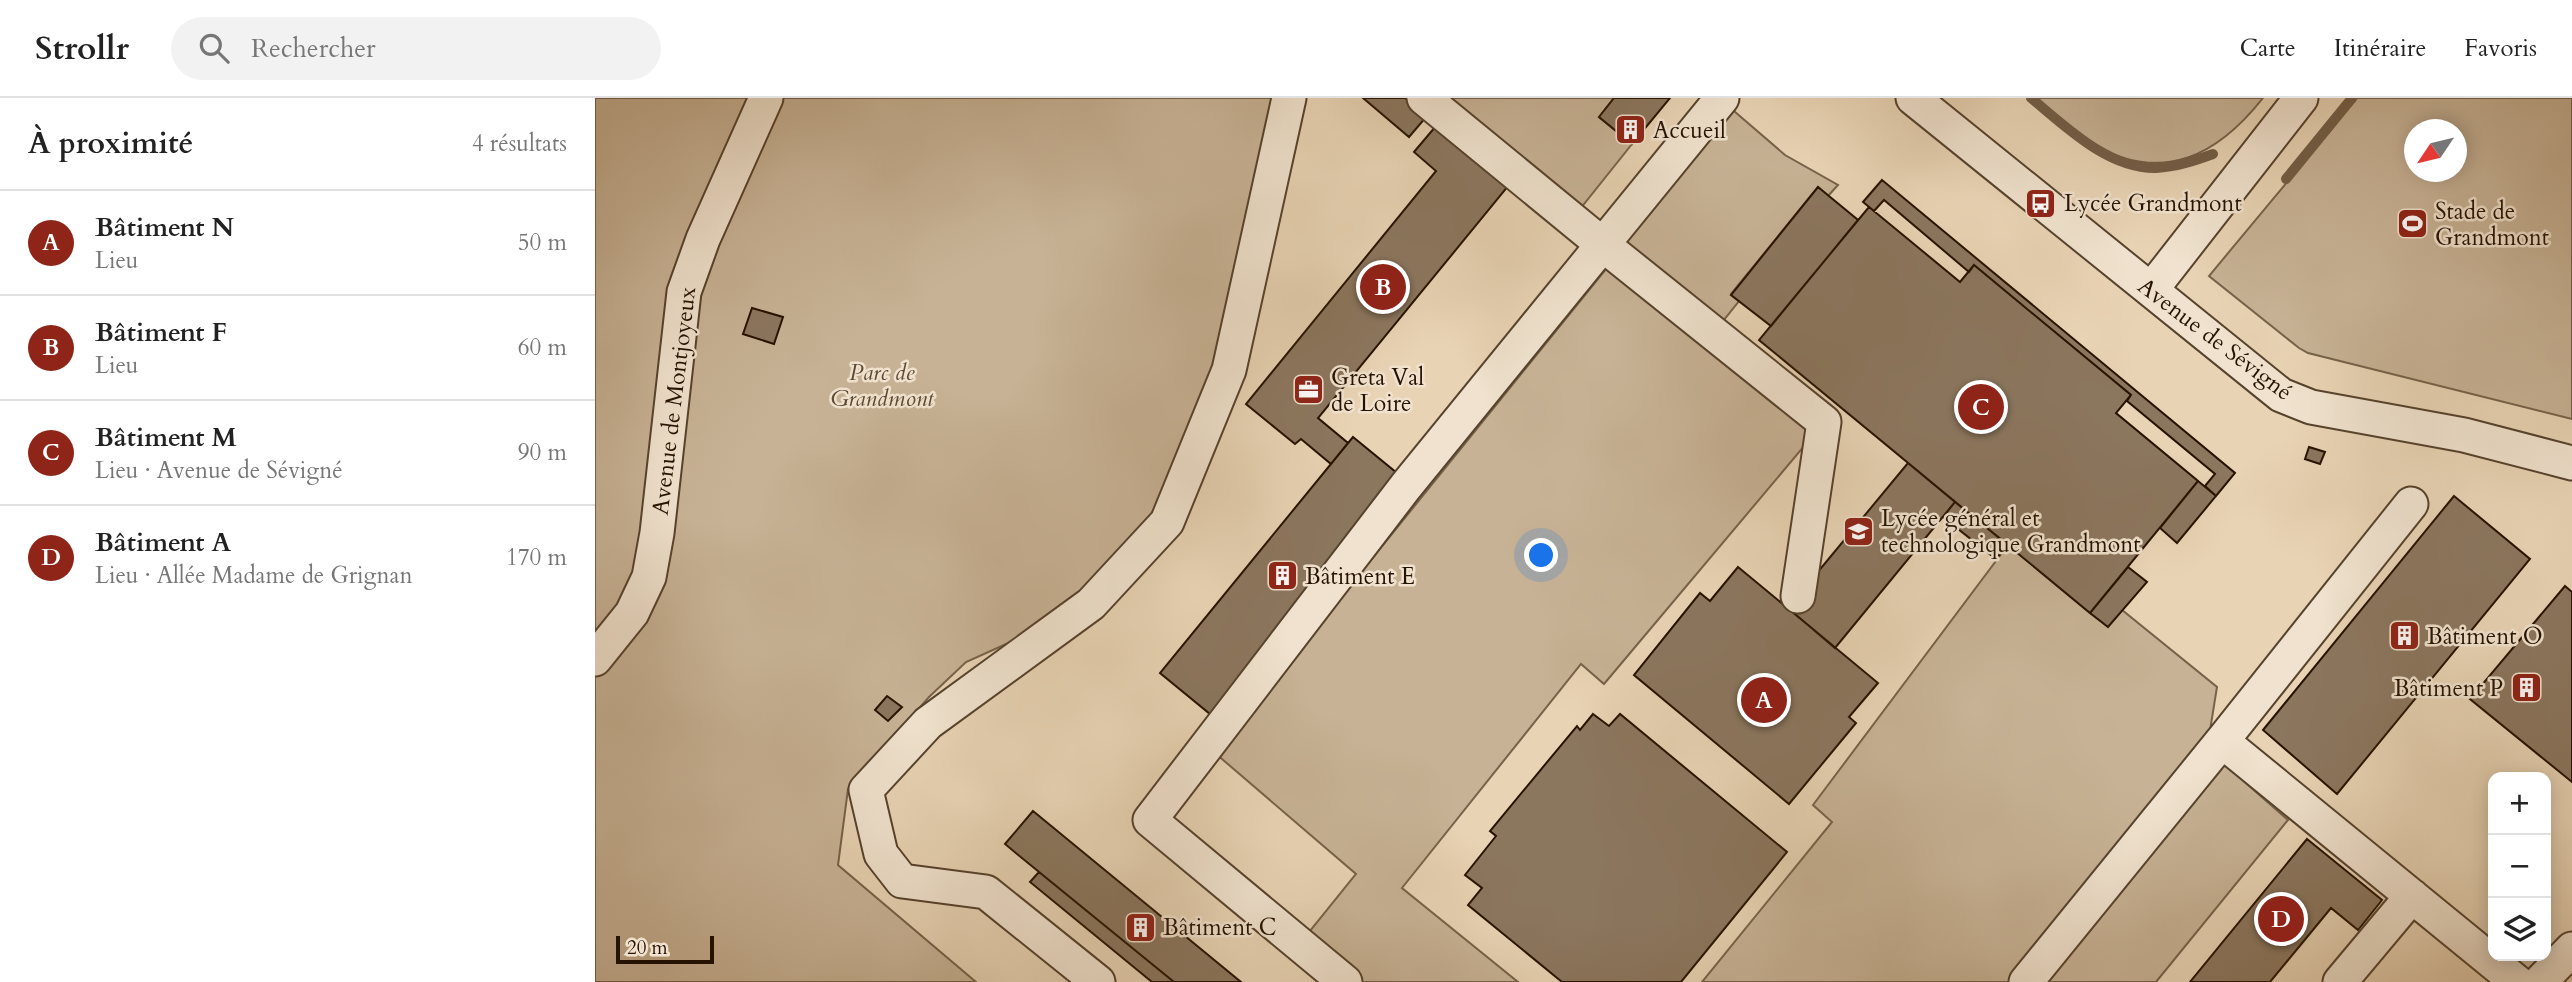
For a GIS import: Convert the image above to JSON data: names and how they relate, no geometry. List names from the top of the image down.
{
  "streets": {
    "street": ["Avenue de Sévigné", "Avenue de Montjoyeux"]
  },
  "parks": ["Parc de Grandmont"],
  "places": {
    "building": [
      "Accueil",
      "Bâtiment E",
      "Bâtiment O",
      "Bâtiment P",
      "Bâtiment C"
    ],
    "bus stop": ["Lycée Grandmont"],
    "sports": ["Stade de Grandmont"],
    "office": ["Greta Val de Loire"],
    "school or university": ["Lycée général et technologique Grandmont"]
  },
  "scale_bar": "20 m",
  "north": "bottom left",
  "page": {
    "header": "Strollr",
    "search": "Rechercher",
    "nav": ["Carte", "Itinéraire", "Favoris"],
    "heading": ["À proximité", "4 résultats"],
    "list": [
      {
        "mark": "A",
        "name": "Bâtiment N",
        "note": "Lieu",
        "value": "50 m"
      },
      {
        "mark": "B",
        "name": "Bâtiment F",
        "note": "Lieu",
        "value": "60 m"
      },
      {
        "mark": "C",
        "name": "Bâtiment M",
        "note": "Lieu · Avenue de Sévigné",
        "value": "90 m"
      },
      {
        "mark": "D",
        "name": "Bâtiment A",
        "note": "Lieu · Allée Madame de Grignan",
        "value": "170 m"
      }
    ],
    "pins": [
      "B",
      "C",
      "A",
      "D"
    ],
    "map_buttons": ["+", "−"],
    "scale": "20 m"
  }
}
